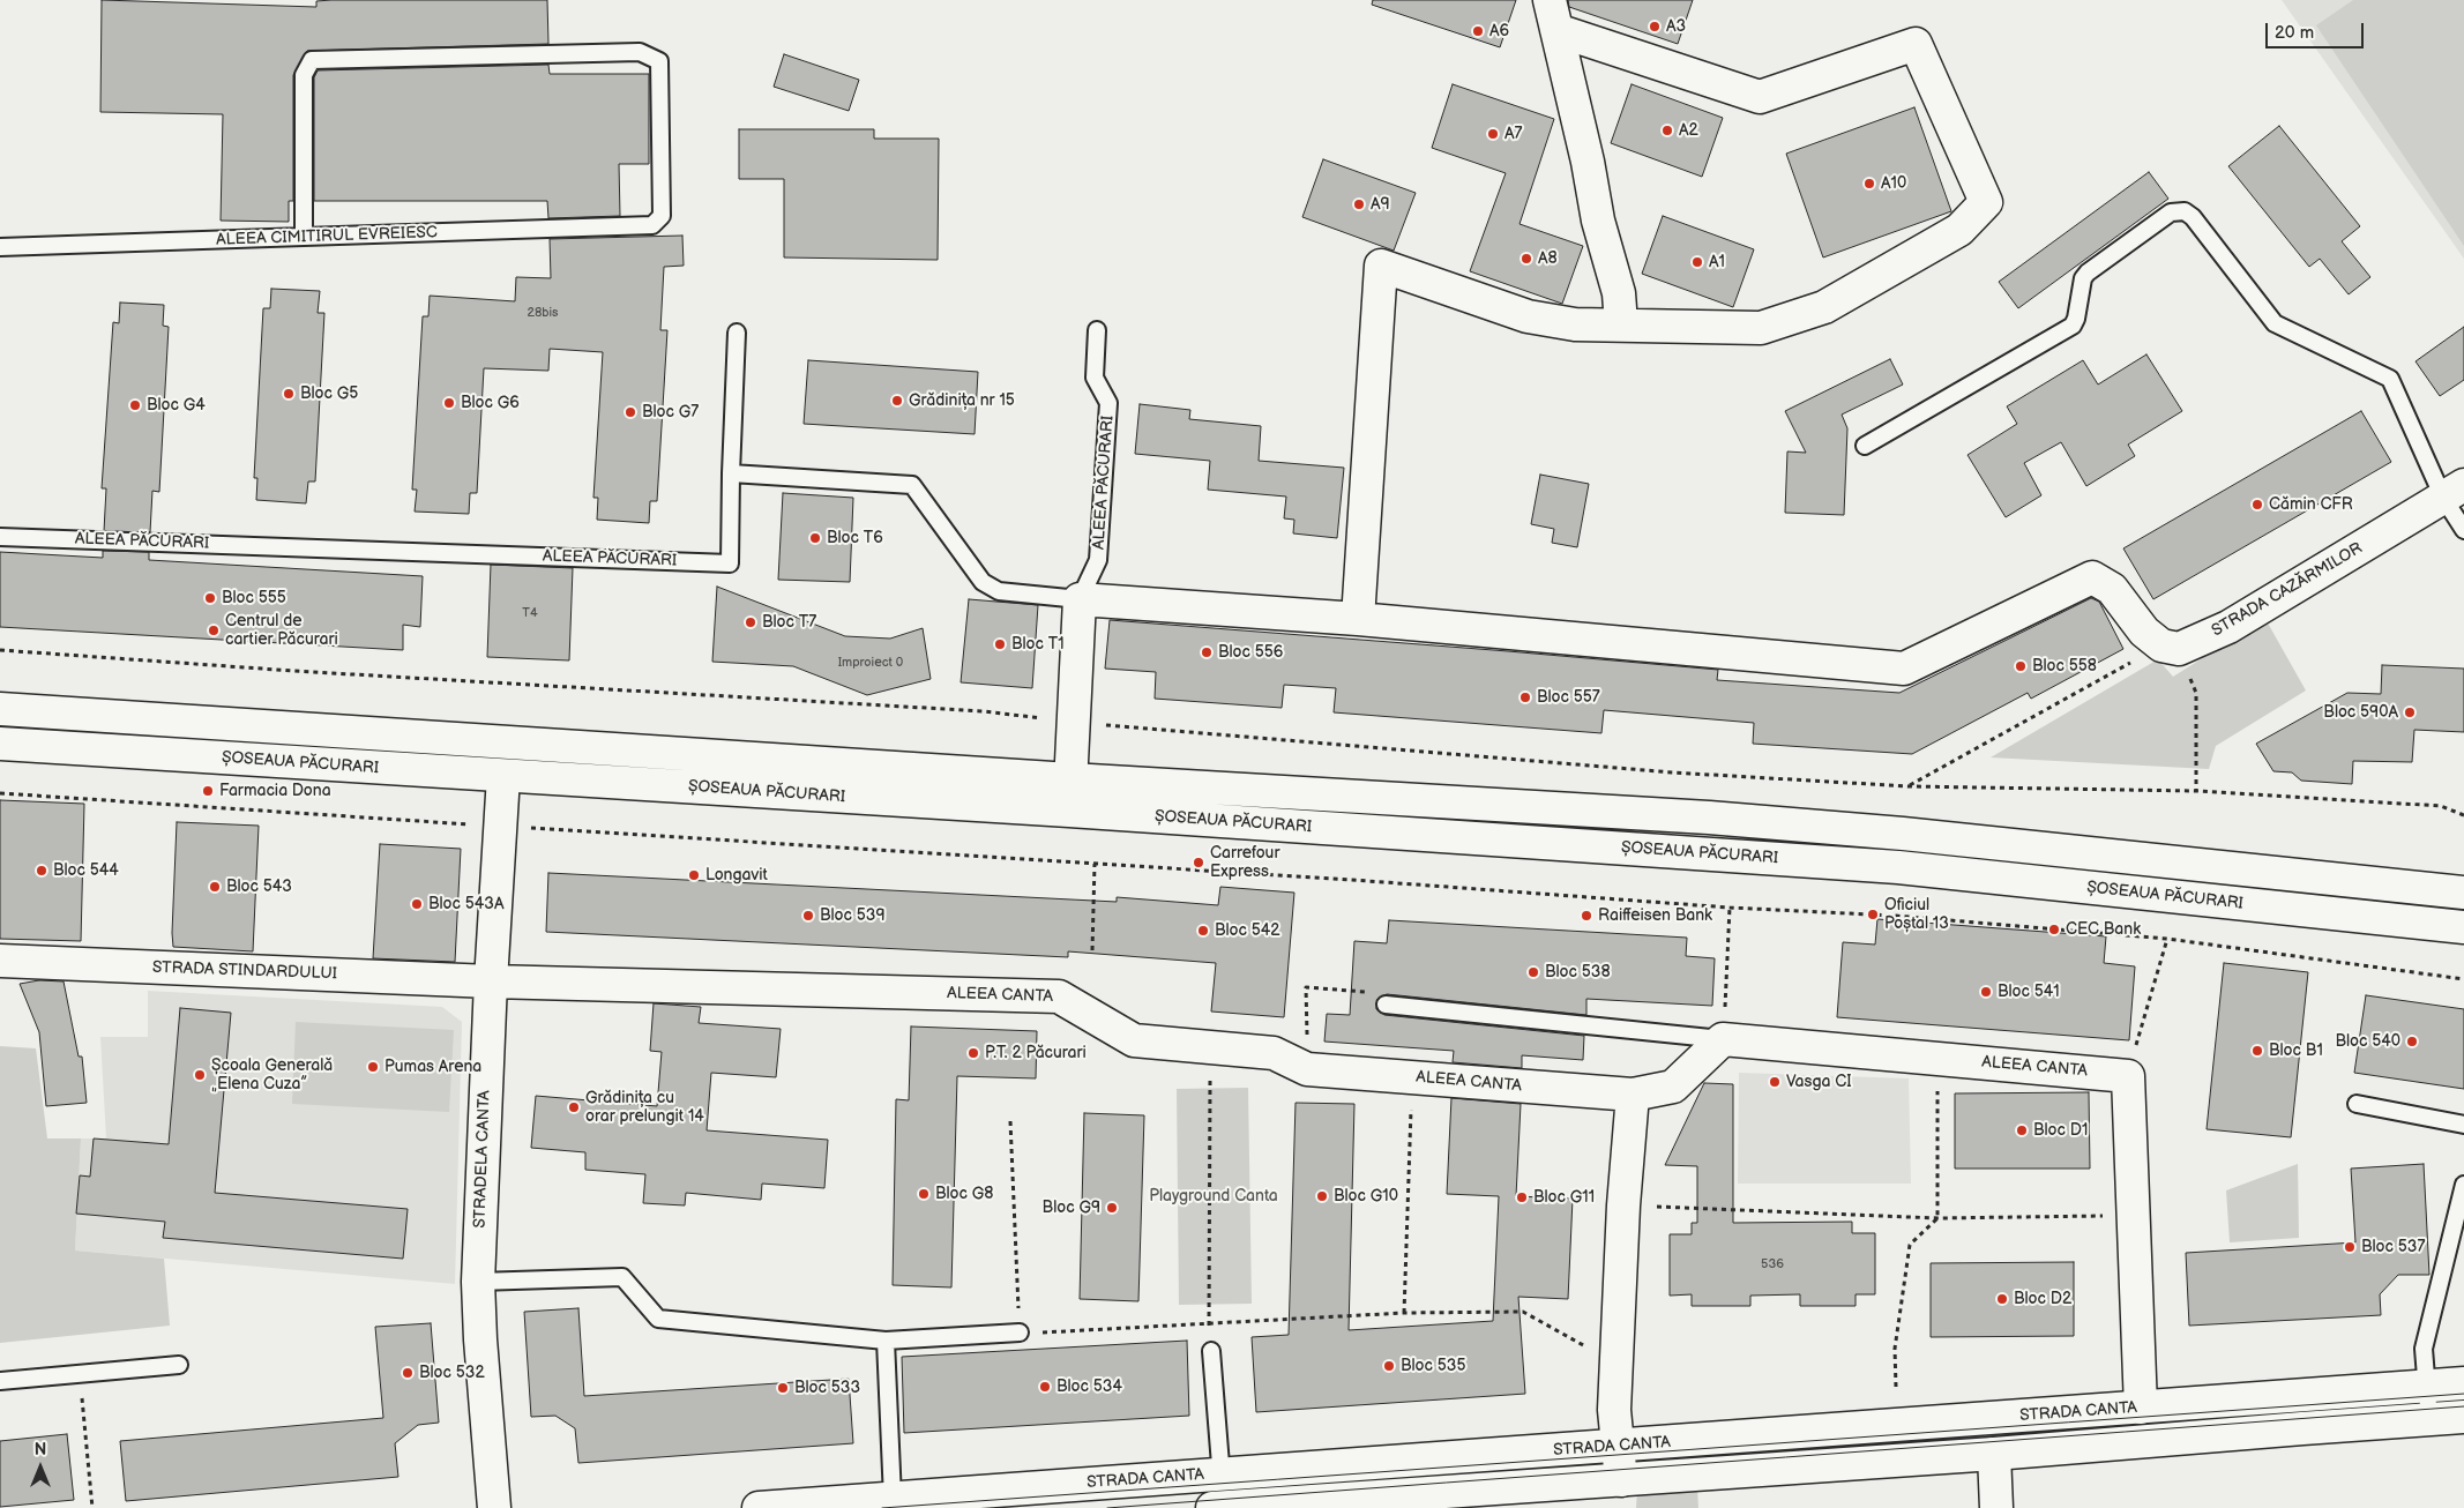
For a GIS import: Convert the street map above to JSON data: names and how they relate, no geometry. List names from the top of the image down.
{
  "streets": {
    "main road": [
      "ALEEA PĂCURARI",
      "STRADA CAZĂRMILOR",
      "ȘOSEAUA PĂCURARI",
      "STRADA STINDARDULUI",
      "ALEEA CANTA",
      "STRADELA CANTA",
      "STRADA CANTA"
    ],
    "lane": ["ALEEA CIMITIRUL EVREIESC"]
  },
  "crossings": [
    ["ALEEA PĂCURARI", "ȘOSEAUA PĂCURARI"],
    ["ȘOSEAUA PĂCURARI", "STRADELA CANTA"],
    ["STRADA STINDARDULUI", "ALEEA CANTA"],
    ["STRADA STINDARDULUI", "STRADELA CANTA"],
    ["ALEEA CANTA", "STRADELA CANTA"]
  ],
  "parks": ["Playground Canta"],
  "places": [
    "A3",
    "A6",
    "A2",
    "A7",
    "A10",
    "A9",
    "A8",
    "A1",
    "Bloc G5",
    "Grădinița nr 15",
    "Bloc G6",
    "Bloc G4",
    "Bloc G7",
    "Cămin CFR",
    "Bloc T6",
    "Bloc 555",
    "Bloc T7",
    "Centrul de cartier Păcurari",
    "Bloc T1",
    "Bloc 556",
    "Bloc 558",
    "Bloc 557",
    "Bloc 590A",
    "Farmacia Dona",
    "Carrefour Express",
    "Bloc 544",
    "Longavit",
    "Bloc 543",
    "Bloc 543A",
    "Oficiul Poștal 13",
    "Bloc 539",
    "Raiffeisen Bank",
    "CEC Bank",
    "Bloc 542",
    "Bloc 538",
    "Bloc 541",
    "Bloc 540",
    "Bloc B1",
    "P.T. 2 Păcurari",
    "Pumas Arena",
    "Școala Generală „Elena Cuza”",
    "Vasga CI",
    "Grădinița cu orar prelungit 14",
    "Bloc D1",
    "Bloc G8",
    "Bloc G10",
    "Bloc G11",
    "Bloc G9",
    "Bloc 537",
    "Bloc D2",
    "Bloc 535",
    "Bloc 532",
    "Bloc 534",
    "Bloc 533"
  ],
  "house_numbers": [
    "28bis",
    "T4",
    "Improiect 0",
    "536"
  ],
  "scale_bar": "20 m",
  "north": "top"
}
